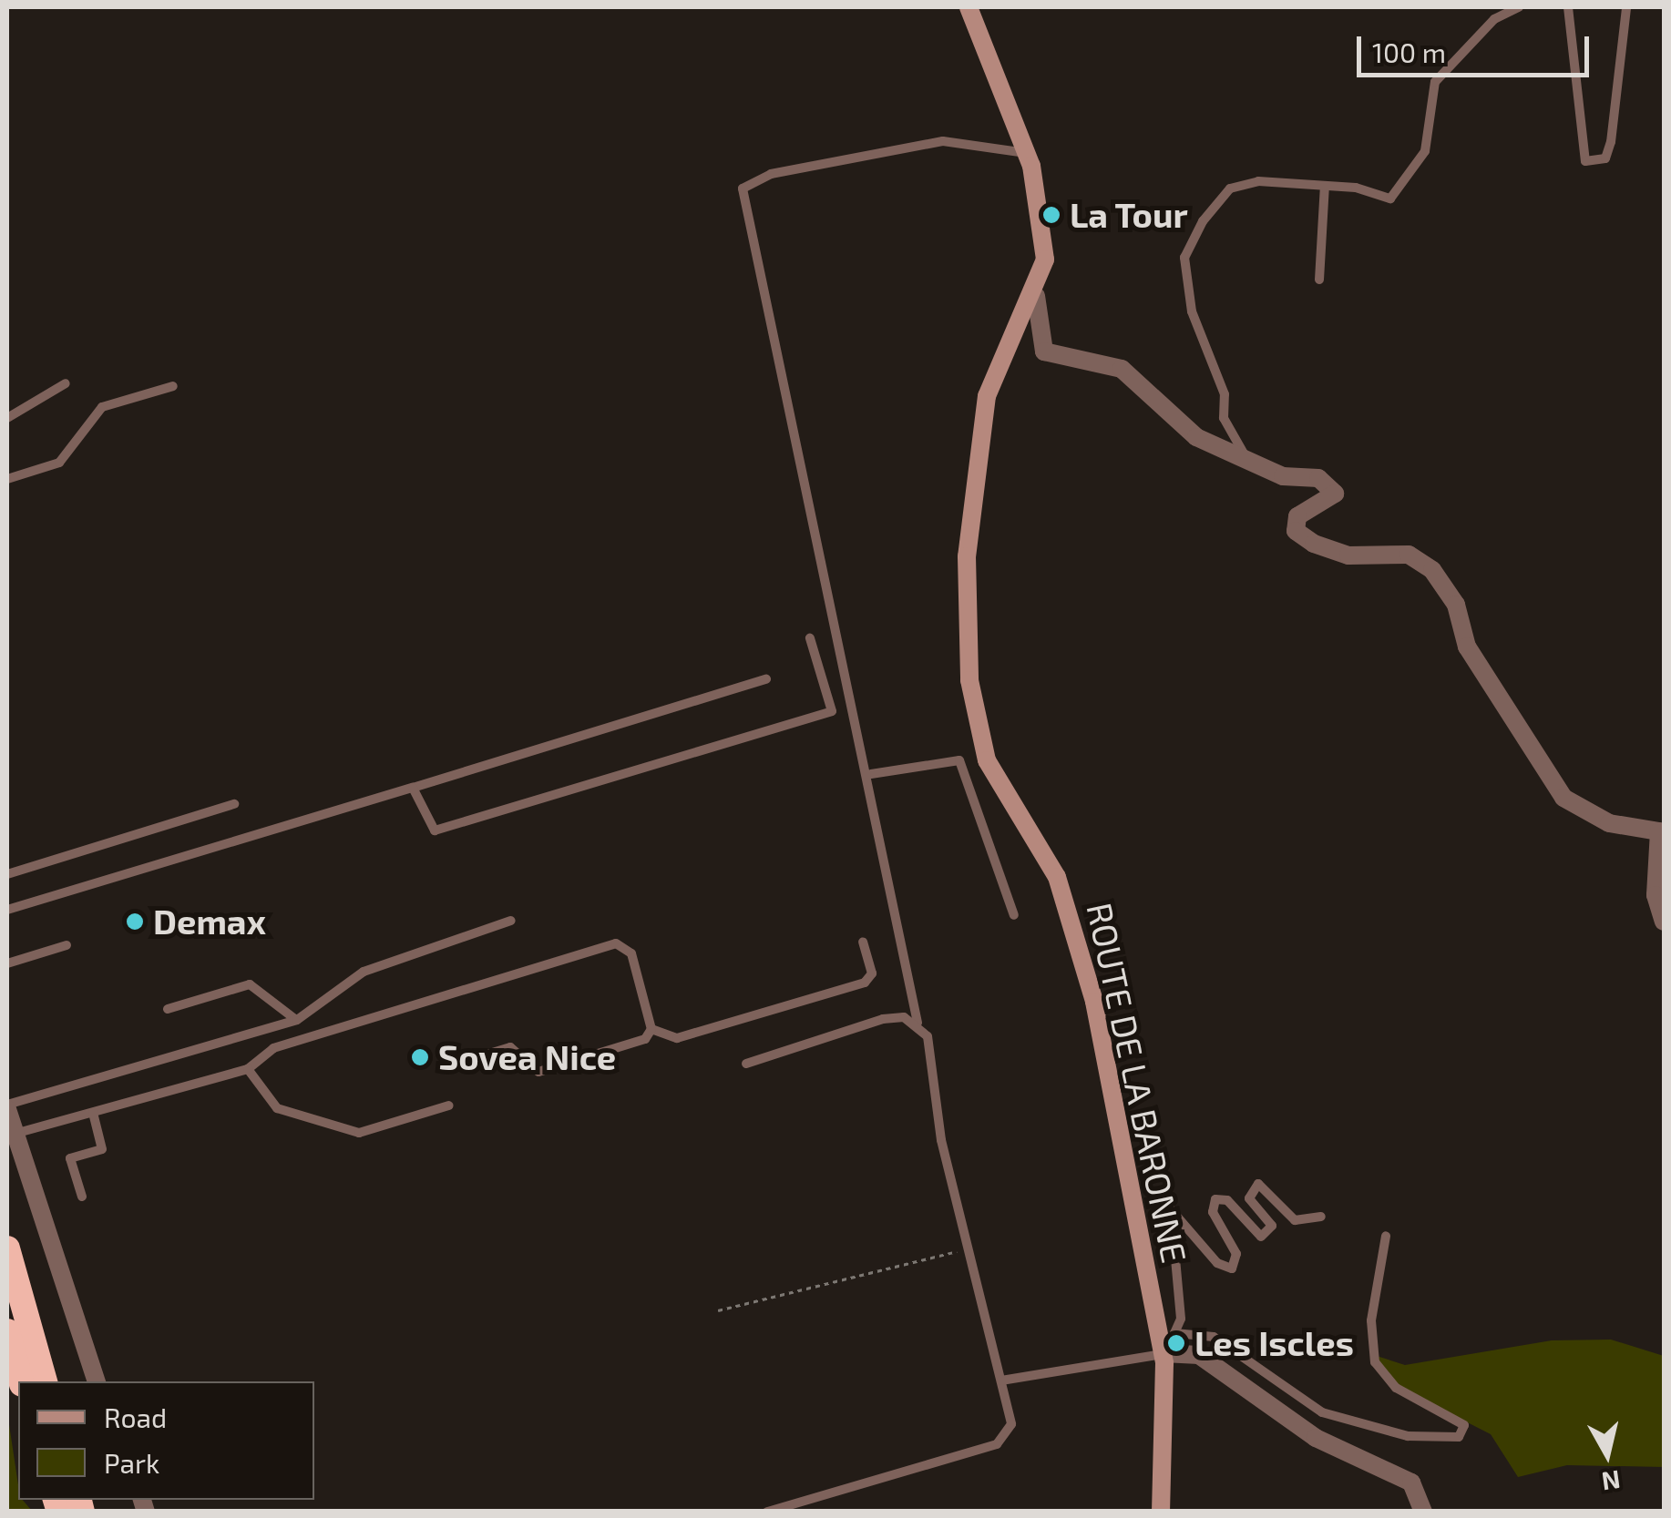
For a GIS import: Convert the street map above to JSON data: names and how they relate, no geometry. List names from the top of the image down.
{
  "streets": {
    "main road": ["ROUTE DE LA BARONNE"]
  },
  "places": [
    "La Tour",
    "Demax",
    "Sovea Nice",
    "Les Iscles"
  ],
  "legend": ["Road", "Park"],
  "scale_bar": "100 m",
  "north": "bottom"
}
